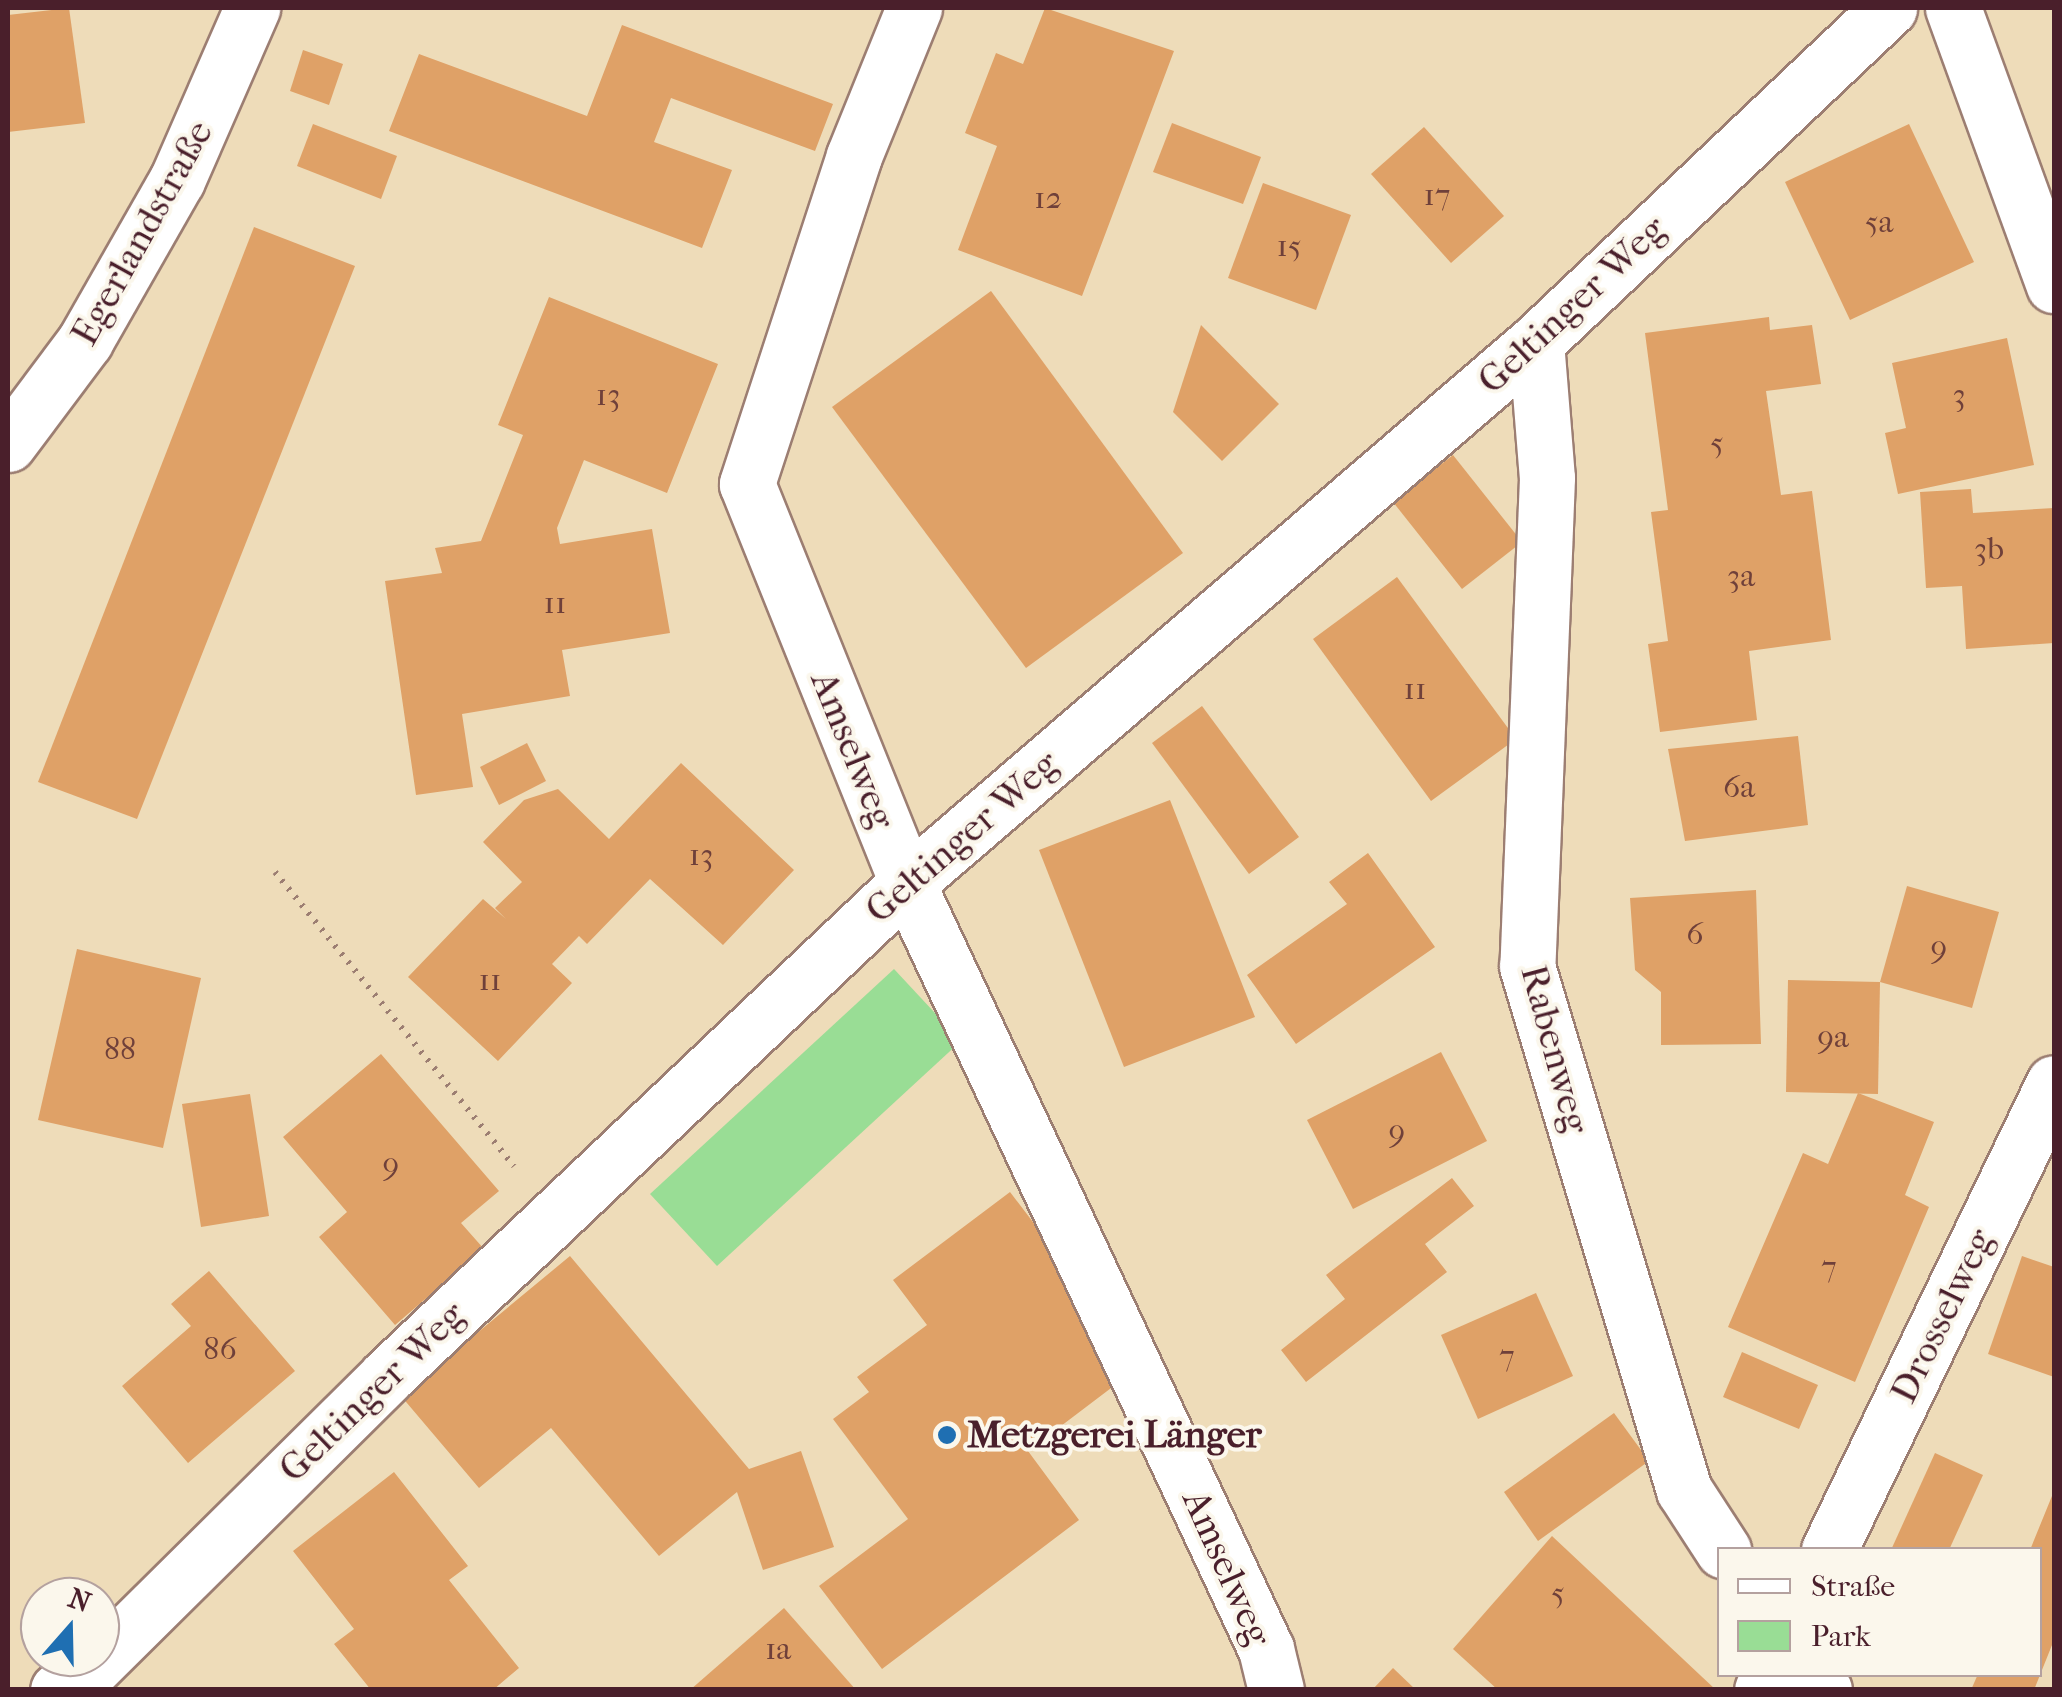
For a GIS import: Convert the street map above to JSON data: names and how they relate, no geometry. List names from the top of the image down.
{
  "streets": {
    "street": [
      "Egerlandstraße",
      "Geltinger Weg",
      "Amselweg",
      "Rabenweg",
      "Drosselweg"
    ]
  },
  "crossings": [
    ["Geltinger Weg", "Amselweg"],
    ["Geltinger Weg", "Rabenweg"]
  ],
  "places": ["Metzgerei Länger"],
  "house_numbers": [
    "17",
    "12",
    "5a",
    "15",
    "13",
    "3",
    "5",
    "3b",
    "3a",
    "11",
    "11",
    "6a",
    "13",
    "6",
    "9",
    "11",
    "9a",
    "88",
    "9",
    "9",
    "7",
    "86",
    "7",
    "5",
    "1a"
  ],
  "legend": ["Straße", "Park"],
  "north": "top"
}
